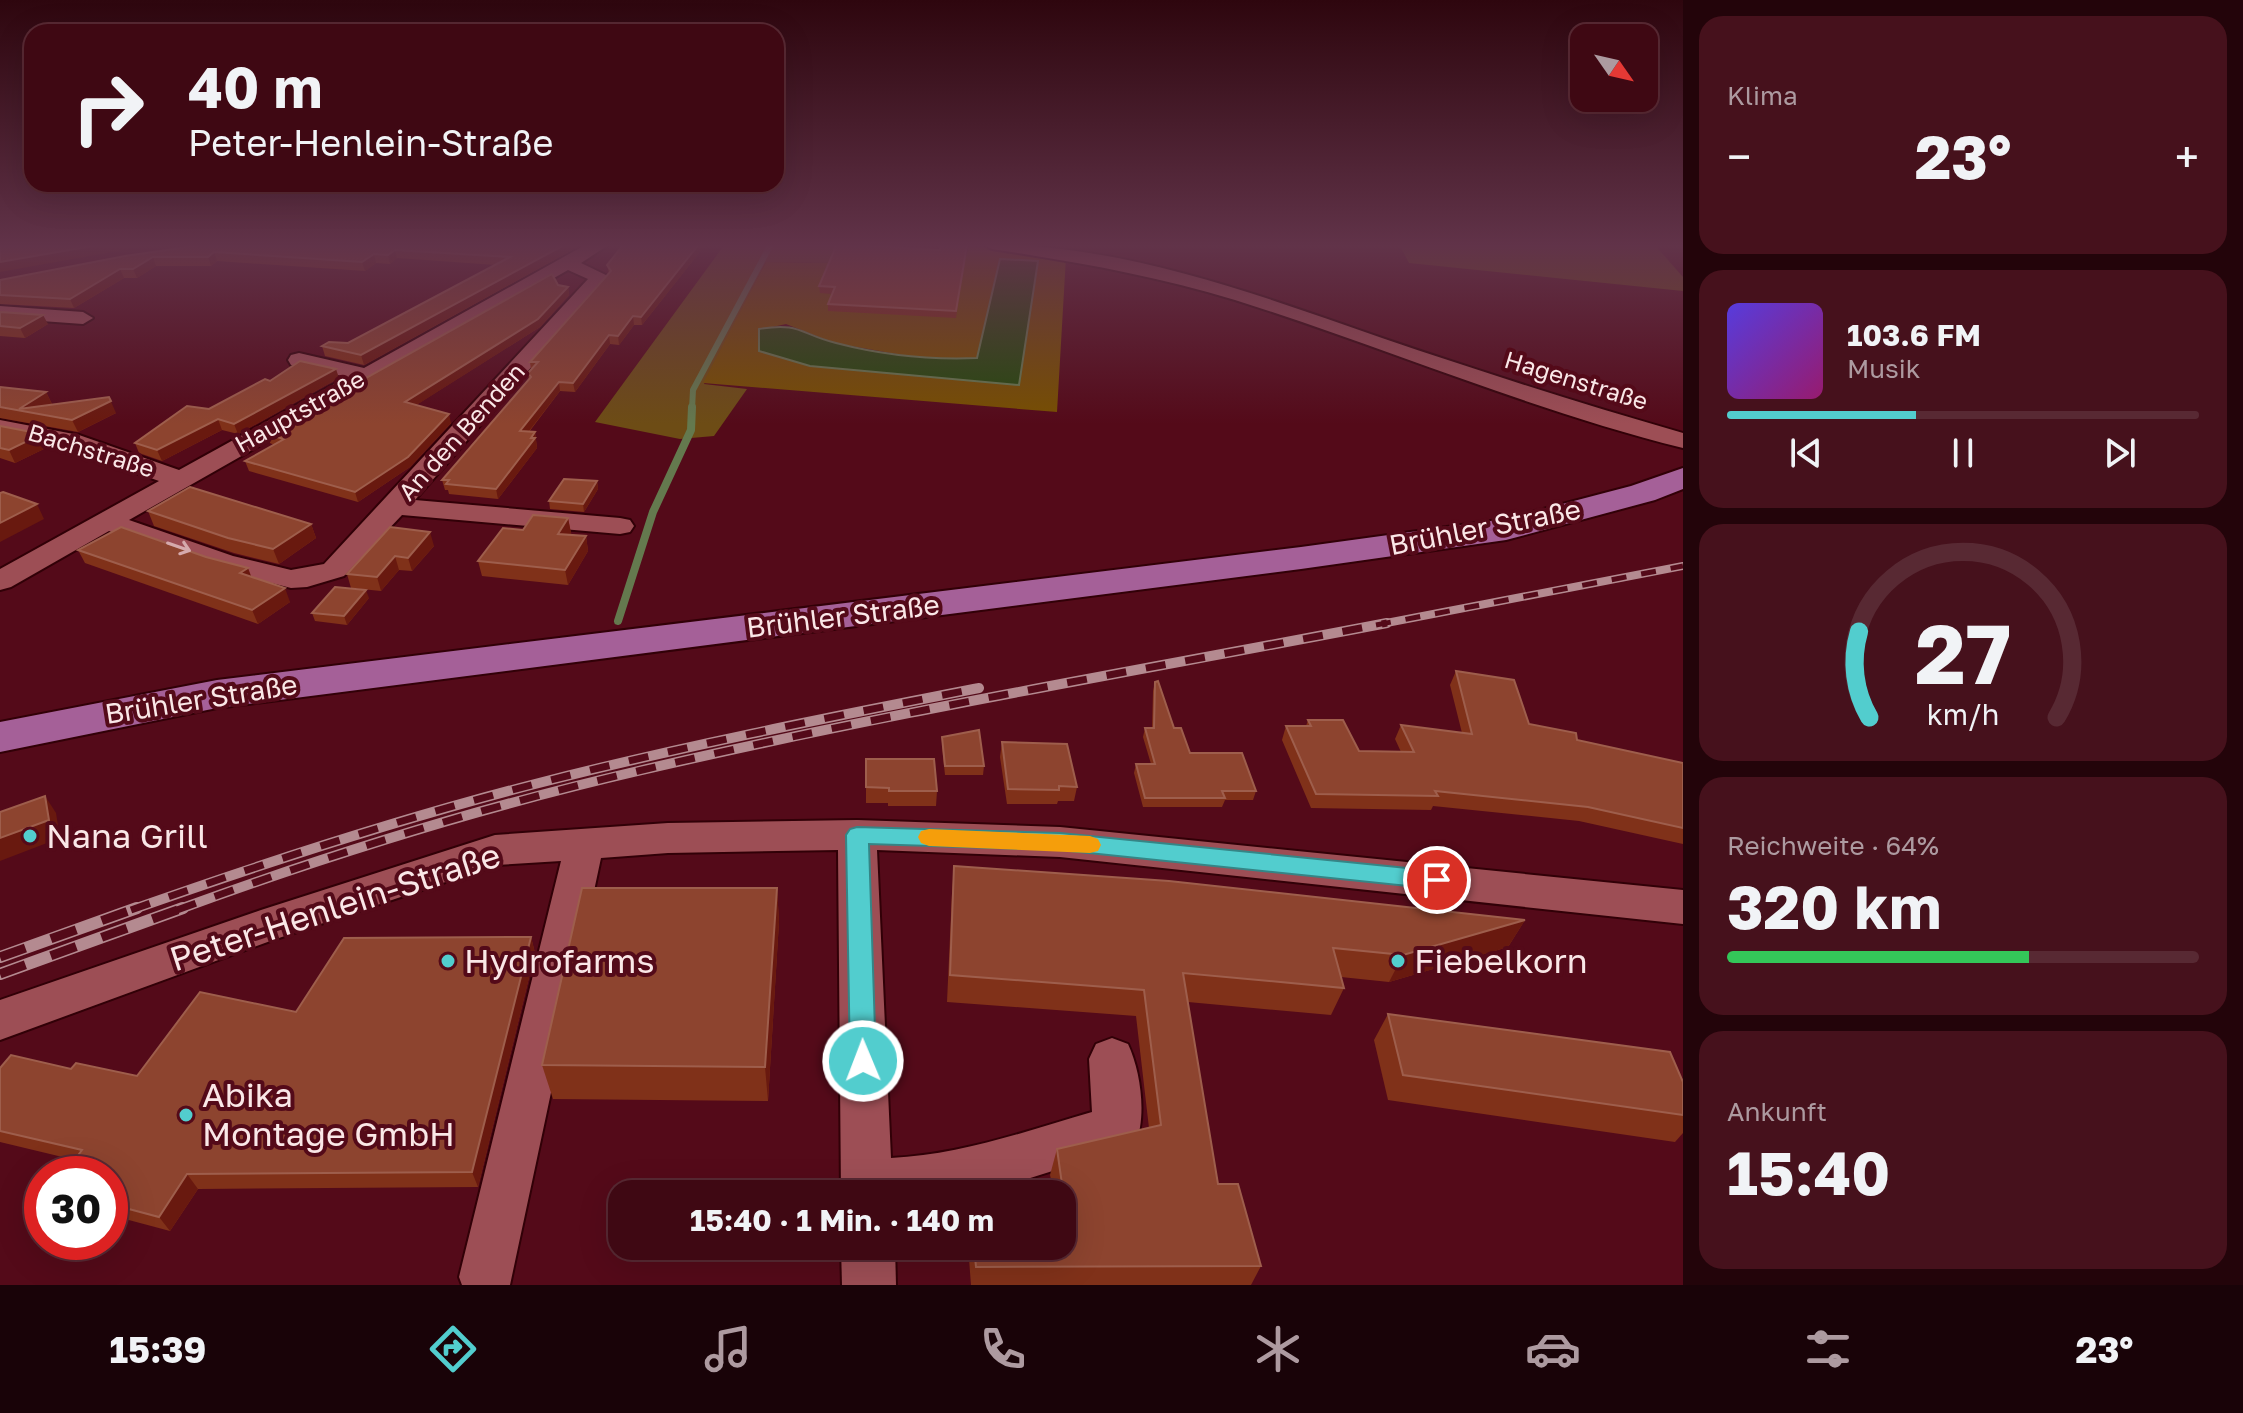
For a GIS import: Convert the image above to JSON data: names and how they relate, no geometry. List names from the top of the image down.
{
  "streets": {
    "main road": ["Brühler Straße"],
    "street": [
      "Hagenstraße",
      "Hauptstraße",
      "An den Benden",
      "Bachstraße",
      "Peter-Henlein-Straße"
    ]
  },
  "crossings": [
    ["Hauptstraße", "An den Benden"],
    ["Hauptstraße", "Bachstraße"]
  ],
  "one_way": ["An den Benden"],
  "places": [
    "Nana Grill",
    "Hydrofarms",
    "Fiebelkorn",
    "Abika Montage GmbH"
  ],
  "north": "bottom right",
  "page": {
    "tile": [
      "Klima",
      ["Reichweite · 64%", "320 km"],
      ["Ankunft", "15:40"]
    ],
    "turn": ["40 m", "Peter-Henlein-Straße"],
    "heat": ["−", "23°", "+"],
    "song": ["103.6 FM", "Musik"],
    "limit": "30",
    "trip": "15:40 · 1 Min. · 140 m",
    "tabs": ["15:39", "23°"],
    "gauge": ["27", "km/h"]
  }
}
